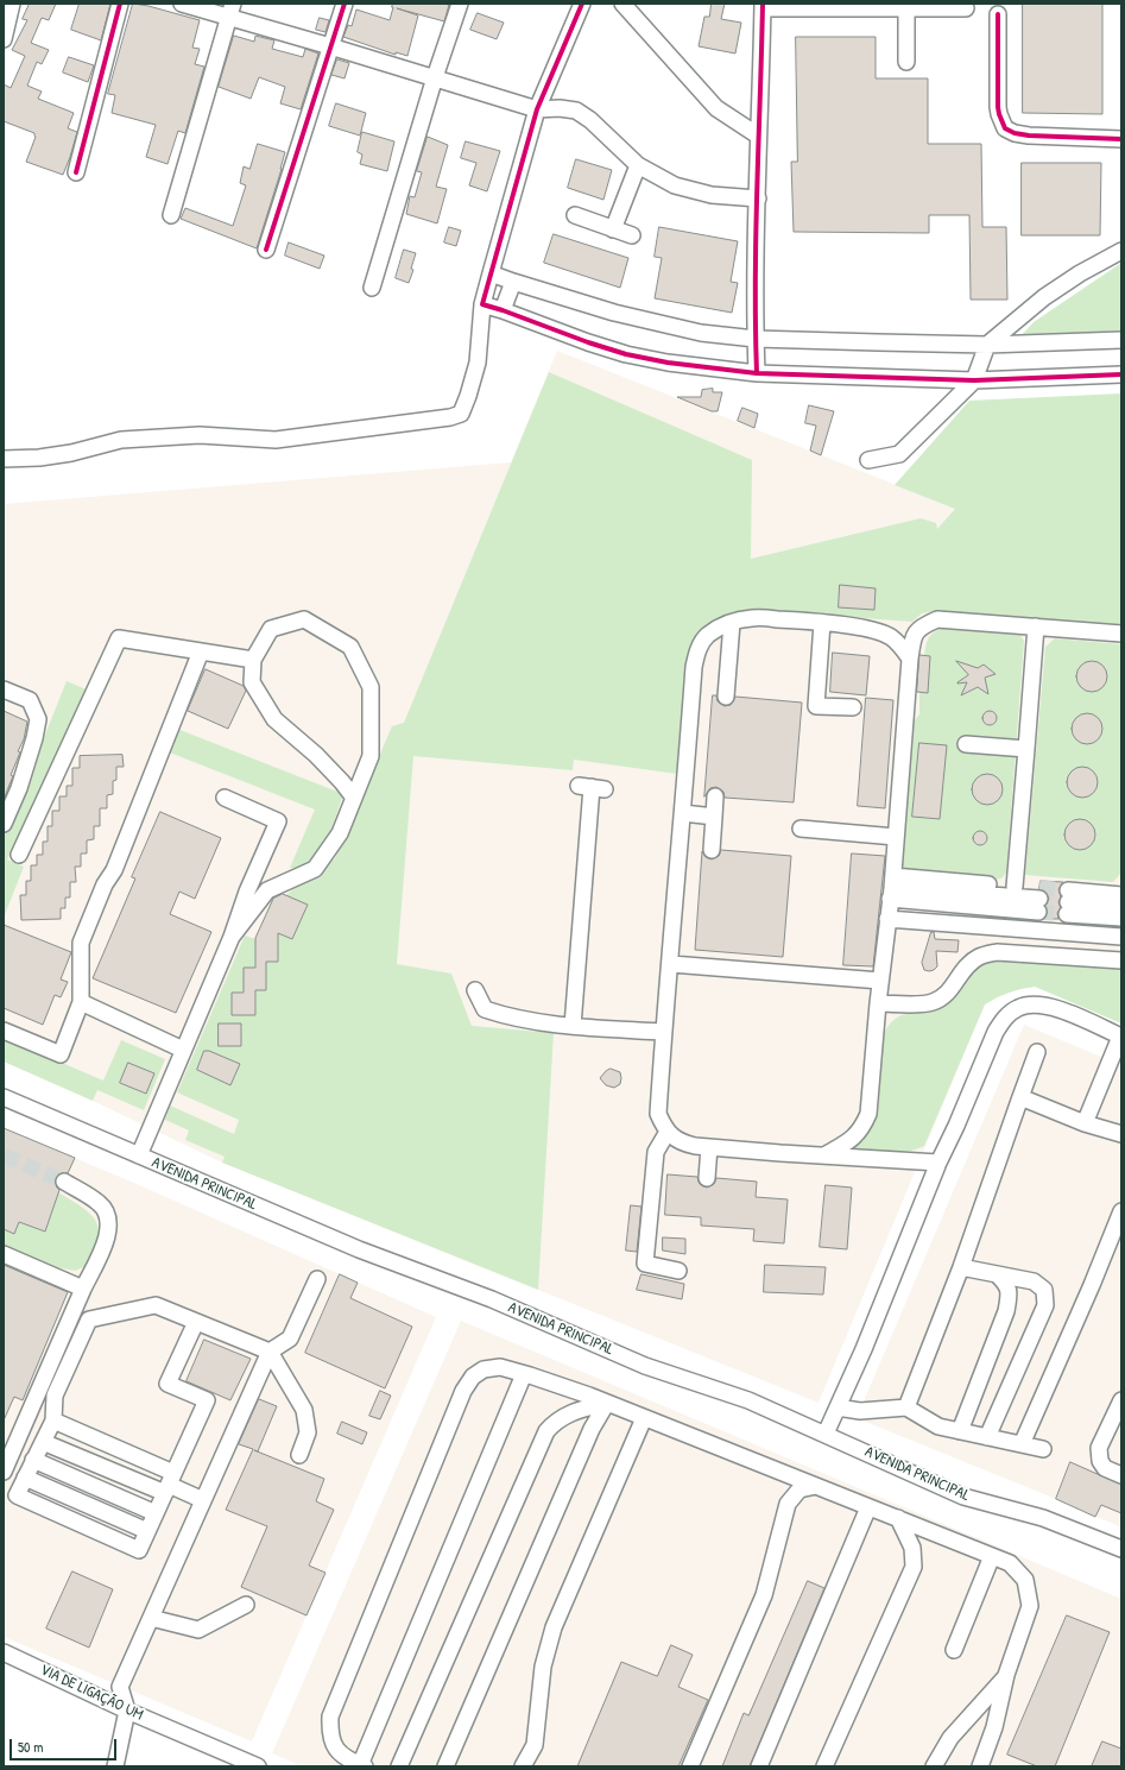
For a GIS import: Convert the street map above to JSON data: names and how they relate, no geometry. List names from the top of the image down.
{
  "streets": {
    "street": ["AVENIDA PRINCIPAL", "VIA DE LIGAÇÃO UM"]
  },
  "scale_bar": "50 m"
}
